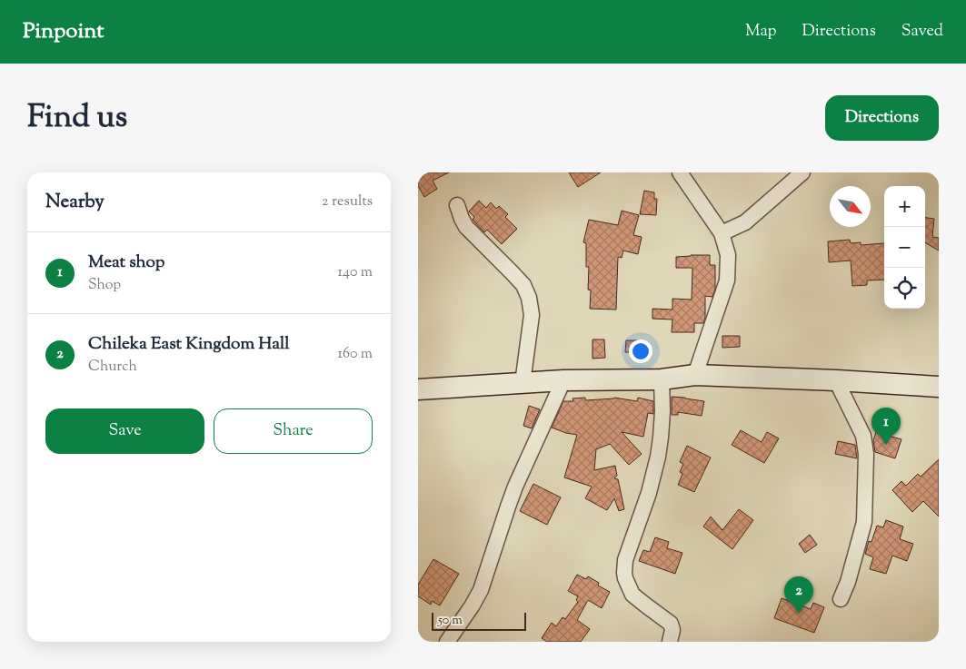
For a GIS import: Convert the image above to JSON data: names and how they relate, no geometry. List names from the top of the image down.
{
  "scale_bar": "50 m",
  "north": "bottom right",
  "page": {
    "header": "Pinpoint",
    "nav": ["Map", "Directions", "Saved"],
    "title": "Find us",
    "buttons": [
      "Directions",
      ["Save", "Share"]
    ],
    "heading": ["Nearby", "2 results"],
    "map_buttons": ["+", "−"],
    "list": [
      {
        "mark": "1",
        "name": "Meat shop",
        "note": "Shop",
        "value": "140 m"
      },
      {
        "mark": "2",
        "name": "Chileka East Kingdom Hall",
        "note": "Church",
        "value": "160 m"
      }
    ],
    "pins": ["1", "2"],
    "scale": "50 m"
  }
}
